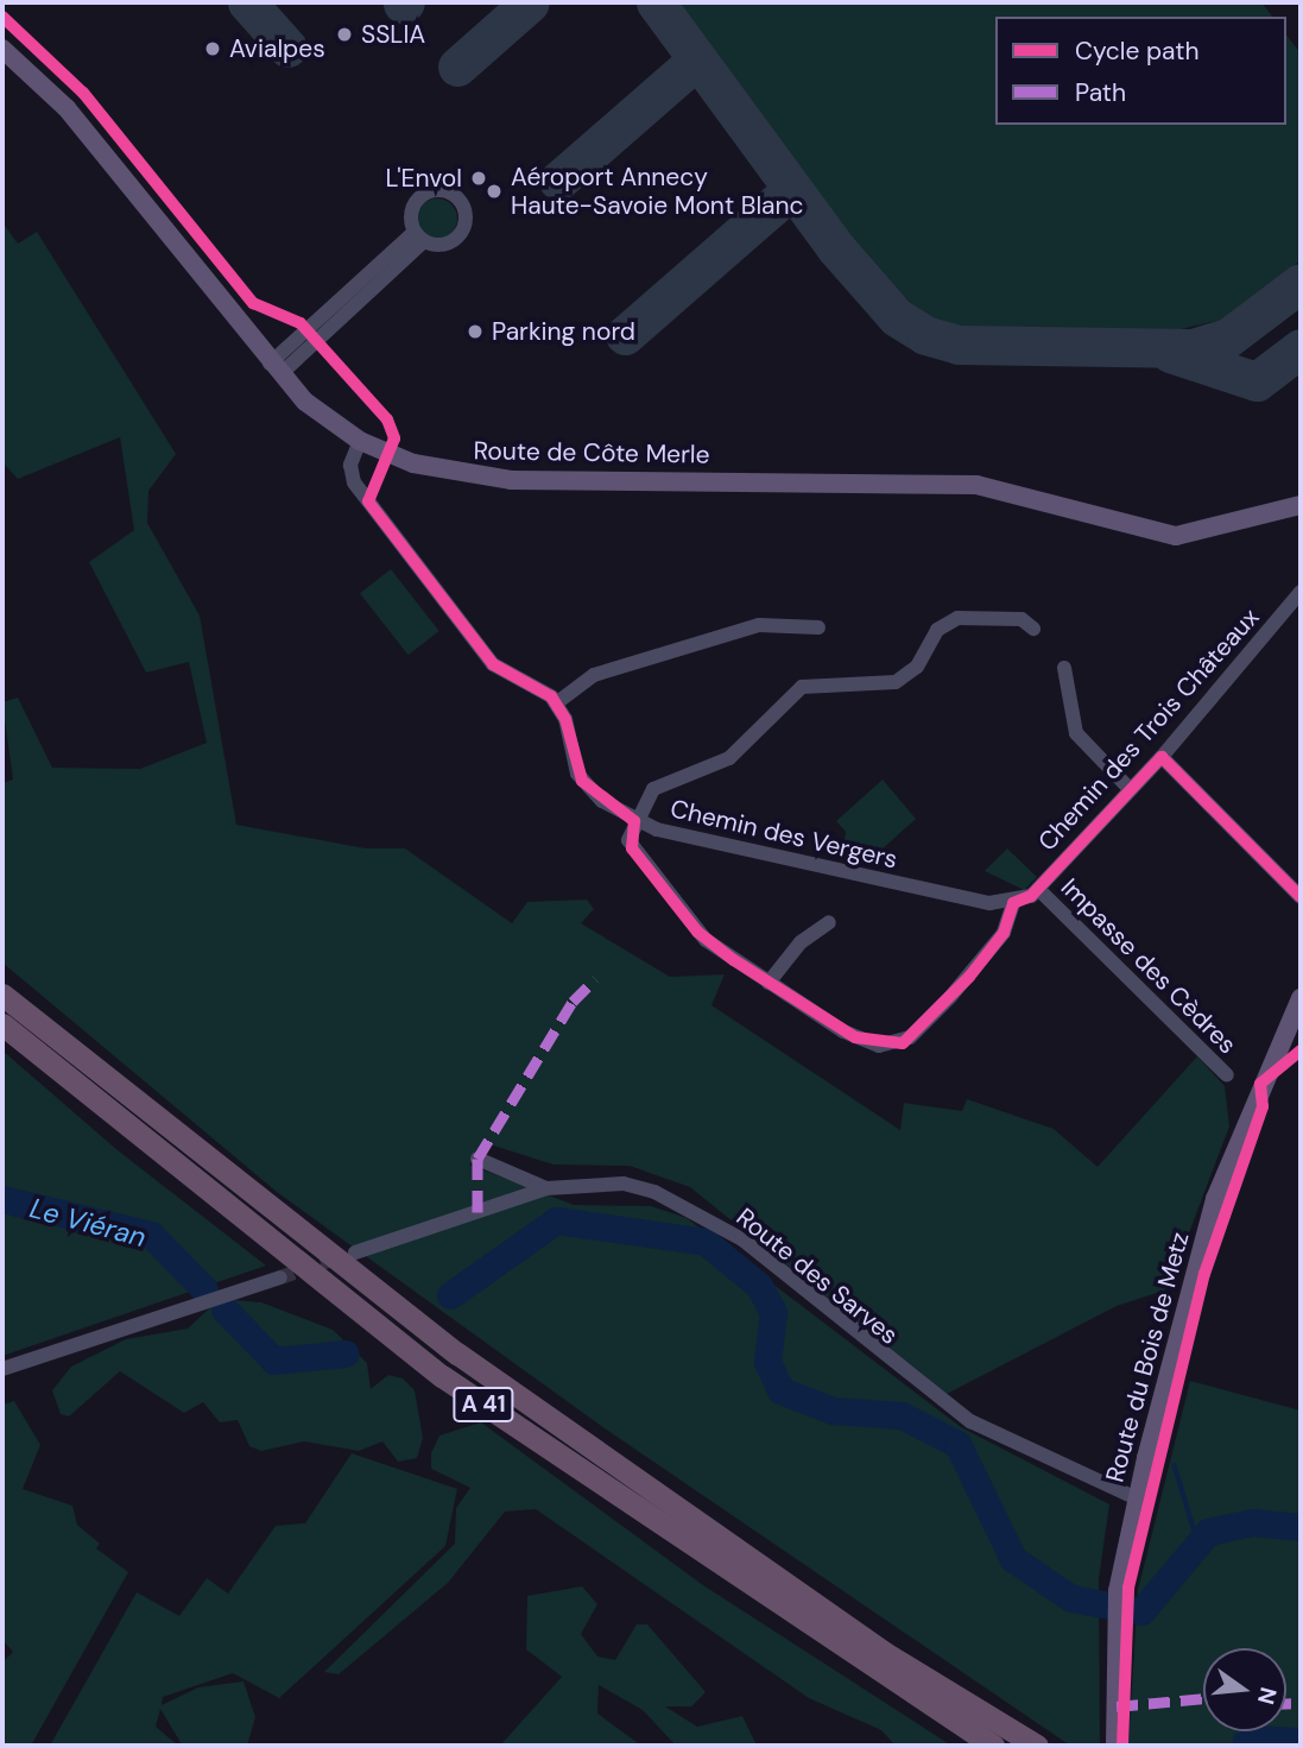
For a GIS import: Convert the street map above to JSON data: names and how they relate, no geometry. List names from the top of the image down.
{
  "streets": {
    "highway": ["A 41"],
    "main road": ["Route de Côte Merle", "Route du Bois de Metz"],
    "street": [
      "Chemin des Trois Châteaux",
      "Chemin des Vergers",
      "Impasse des Cèdres",
      "Route des Sarves"
    ]
  },
  "crossings": [
    ["Chemin des Trois Châteaux", "Chemin des Vergers"],
    ["Chemin des Trois Châteaux", "Impasse des Cèdres"],
    ["Route des Sarves", "Route du Bois de Metz"]
  ],
  "water": ["Le Viéran"],
  "places": [
    "SSLIA",
    "Avialpes",
    "L'Envol",
    "Aéroport Annecy Haute-Savoie Mont Blanc",
    "Parking nord"
  ],
  "legend": ["Cycle path", "Path"],
  "north": "right"
}
